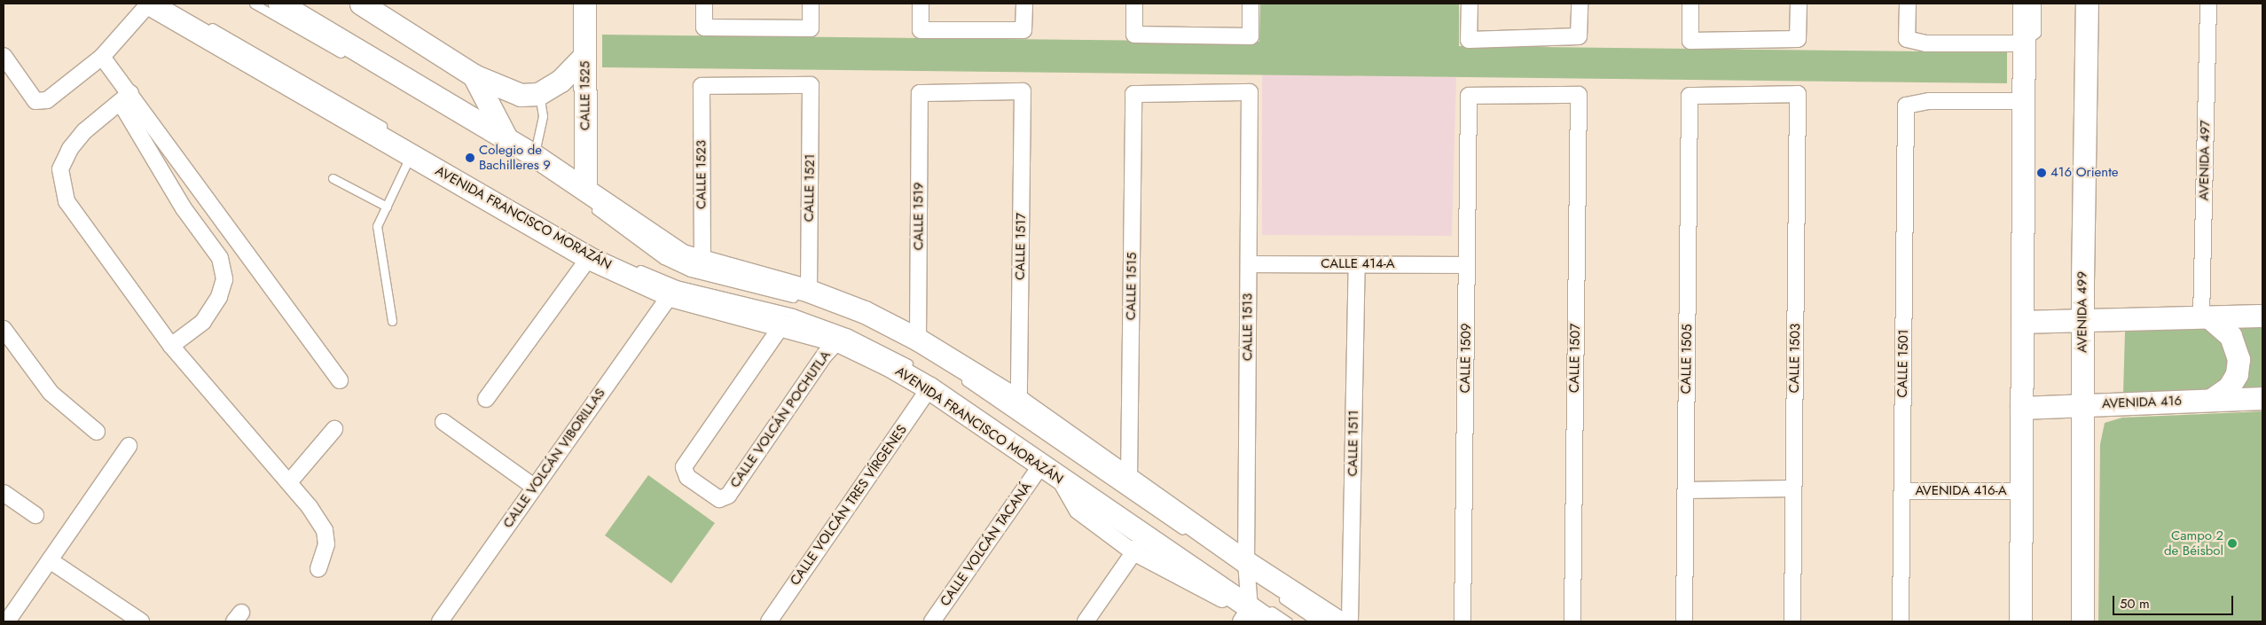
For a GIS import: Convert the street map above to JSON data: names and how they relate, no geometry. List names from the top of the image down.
{
  "streets": {
    "street": [
      "CALLE 1525",
      "AVENIDA 497",
      "CALLE 1523",
      "CALLE 1521",
      "CALLE 1519",
      "AVENIDA FRANCISCO MORAZÁN",
      "CALLE 1517",
      "CALLE 414-A",
      "CALLE 1515",
      "AVENIDA 499",
      "CALLE 1513",
      "CALLE 1509",
      "CALLE 1507",
      "CALLE 1503",
      "CALLE 1505",
      "CALLE 1501",
      "AVENIDA 416",
      "CALLE VOLCÁN POCHUTLA",
      "CALLE 1511",
      "CALLE VOLCÁN VIBORILLAS",
      "AVENIDA 416-A",
      "CALLE VOLCÁN TRES VÍRGENES",
      "CALLE VOLCÁN TACANÁ"
    ]
  },
  "crossings": [
    ["CALLE 1523", "CALLE 1521"],
    ["CALLE 1519", "CALLE 1517"],
    ["AVENIDA FRANCISCO MORAZÁN", "CALLE 1513"],
    ["AVENIDA FRANCISCO MORAZÁN", "CALLE VOLCÁN POCHUTLA"],
    ["AVENIDA FRANCISCO MORAZÁN", "CALLE VOLCÁN VIBORILLAS"],
    ["AVENIDA FRANCISCO MORAZÁN", "CALLE VOLCÁN TRES VÍRGENES"],
    ["AVENIDA FRANCISCO MORAZÁN", "CALLE VOLCÁN TACANÁ"],
    ["CALLE 414-A", "CALLE 1513"],
    ["CALLE 414-A", "CALLE 1509"],
    ["CALLE 414-A", "CALLE 1511"],
    ["CALLE 1515", "CALLE 1513"],
    ["AVENIDA 499", "AVENIDA 416"],
    ["CALLE 1509", "CALLE 1507"],
    ["CALLE 1503", "CALLE 1505"],
    ["CALLE 1501", "AVENIDA 416-A"]
  ],
  "places": ["Colegio de Bachilleres 9", "416 Oriente", "Campo 2 de Béisbol"],
  "scale_bar": "50 m"
}
